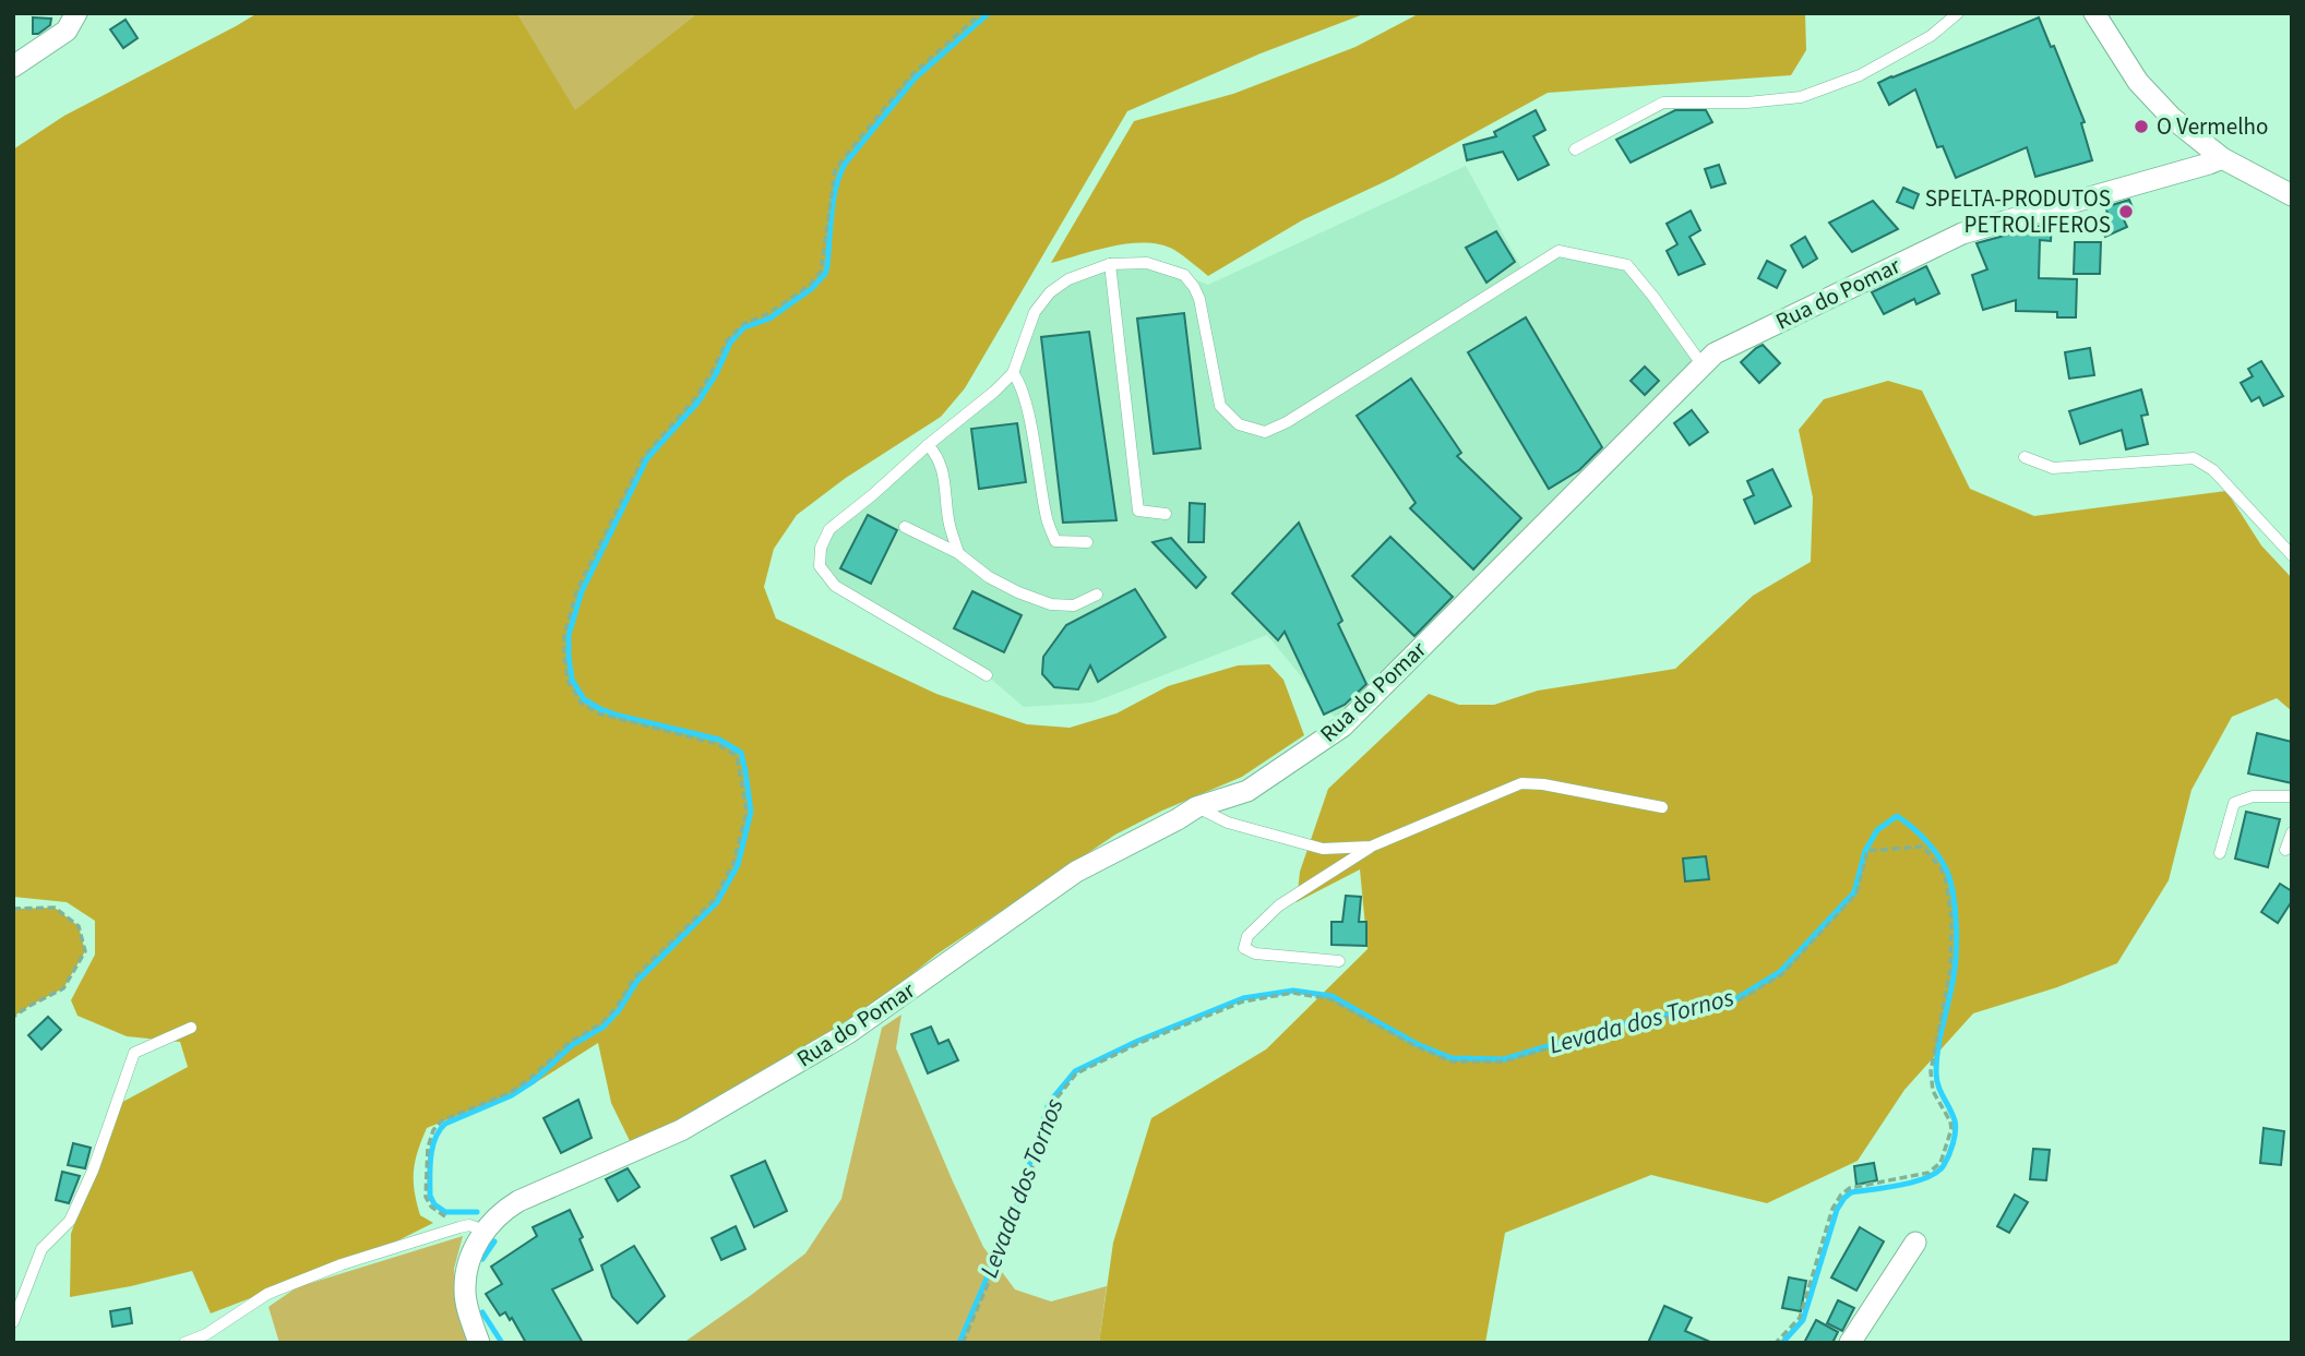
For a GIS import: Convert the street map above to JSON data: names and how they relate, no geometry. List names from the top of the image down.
{
  "streets": {
    "street": ["Rua do Pomar"]
  },
  "water": ["Levada dos Tornos"],
  "places": ["O Vermelho", "SPELTA-PRODUTOS PETROLIFEROS"]
}
